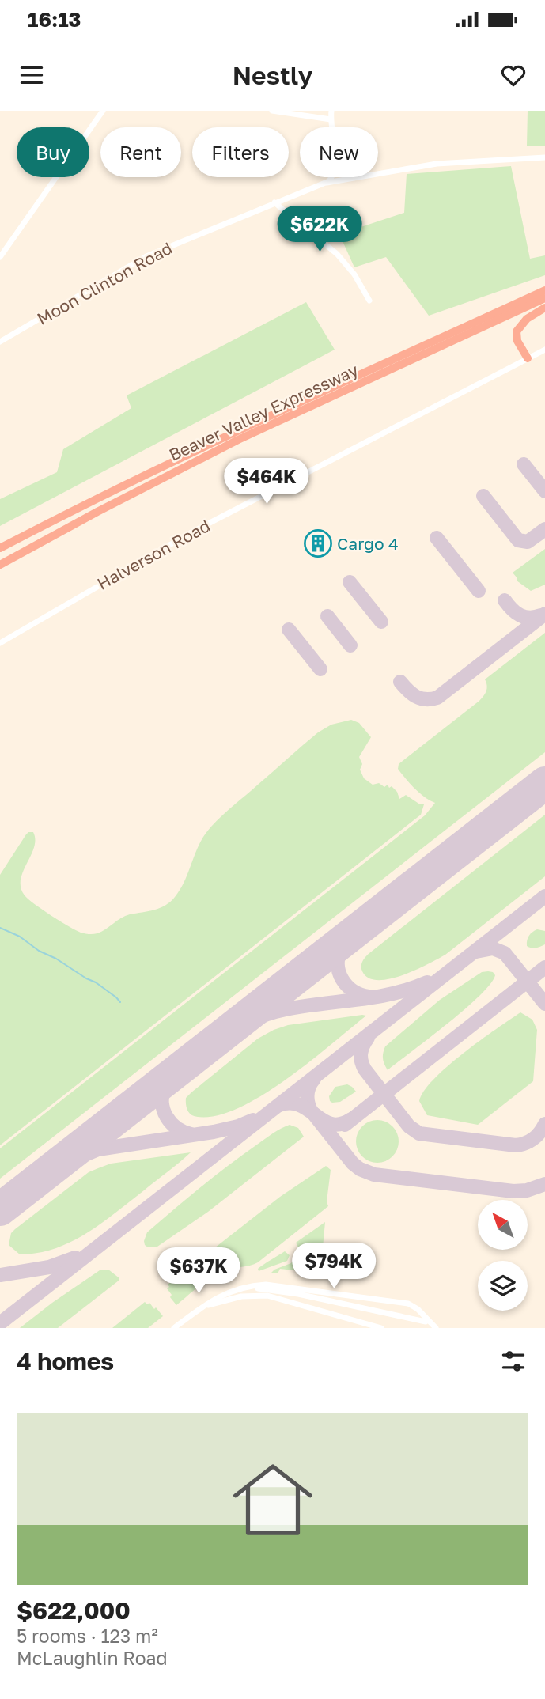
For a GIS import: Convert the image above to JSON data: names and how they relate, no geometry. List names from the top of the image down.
{
  "streets": {
    "highway": ["Beaver Valley Expressway"],
    "street": ["Moon Clinton Road", "Halverson Road"]
  },
  "places": {
    "building": ["Cargo 4"]
  },
  "north": "top left",
  "page": {
    "status": "16:13",
    "header": "Nestly",
    "chip": [
      "Buy",
      "Rent",
      "Filters",
      "New"
    ],
    "price": [
      "$622K",
      "$464K",
      "$794K",
      "$637K"
    ],
    "heading": "4 homes",
    "list": [
      {
        "name": "$622,000",
        "note": "5 rooms · 123 m² · McLaughlin Road"
      }
    ]
  }
}
